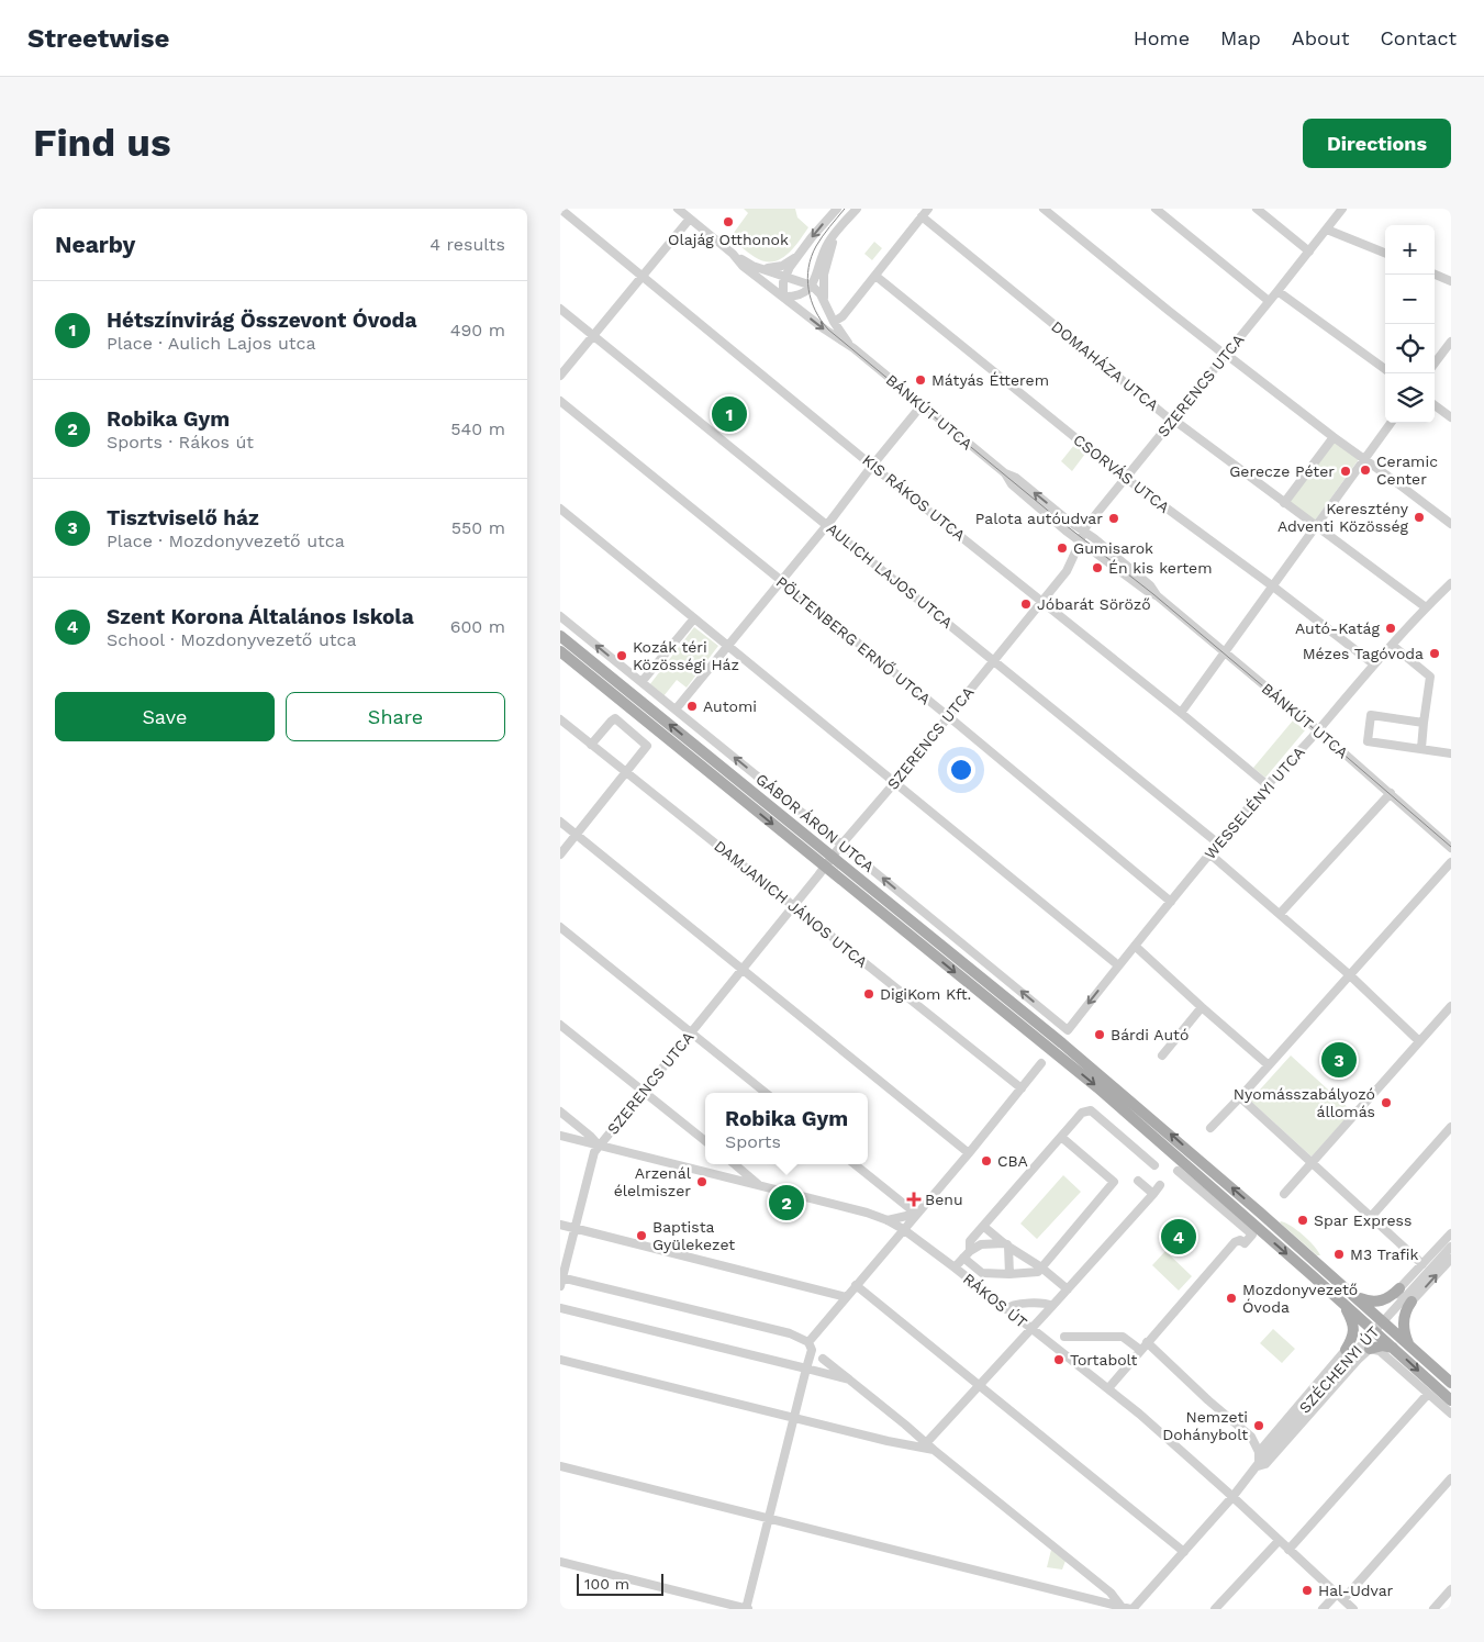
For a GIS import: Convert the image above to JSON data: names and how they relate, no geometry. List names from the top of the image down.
{
  "streets": {
    "street": [
      "DOMAHÁZA UTCA",
      "SZERENCS UTCA",
      "BÁNKÚT UTCA",
      "CSORVÁS UTCA",
      "KIS RÁKOS UTCA",
      "AULICH LAJOS UTCA",
      "PÖLTENBERG ERNŐ UTCA",
      "WESSELÉNYI UTCA",
      "GÁBOR ÁRON UTCA",
      "DAMJANICH JÁNOS UTCA",
      "RÁKOS ÚT",
      "SZÉCHENYI ÚT"
    ]
  },
  "crossings": [
    ["DOMAHÁZA UTCA", "SZERENCS UTCA"],
    ["DOMAHÁZA UTCA", "WESSELÉNYI UTCA"],
    ["SZERENCS UTCA", "BÁNKÚT UTCA"],
    ["SZERENCS UTCA", "CSORVÁS UTCA"],
    ["SZERENCS UTCA", "KIS RÁKOS UTCA"],
    ["SZERENCS UTCA", "AULICH LAJOS UTCA"],
    ["SZERENCS UTCA", "PÖLTENBERG ERNŐ UTCA"],
    ["SZERENCS UTCA", "GÁBOR ÁRON UTCA"],
    ["SZERENCS UTCA", "DAMJANICH JÁNOS UTCA"],
    ["SZERENCS UTCA", "RÁKOS ÚT"],
    ["BÁNKÚT UTCA", "WESSELÉNYI UTCA"],
    ["CSORVÁS UTCA", "WESSELÉNYI UTCA"],
    ["KIS RÁKOS UTCA", "WESSELÉNYI UTCA"],
    ["AULICH LAJOS UTCA", "WESSELÉNYI UTCA"],
    ["PÖLTENBERG ERNŐ UTCA", "WESSELÉNYI UTCA"],
    ["WESSELÉNYI UTCA", "GÁBOR ÁRON UTCA"],
    ["RÁKOS ÚT", "SZÉCHENYI ÚT"]
  ],
  "one_way": ["GÁBOR ÁRON UTCA"],
  "places": {
    "other": [
      "Olajág Otthonok",
      "Mátyás Étterem",
      "Ceramic Center",
      "Gerecze Péter",
      "Keresztény Adventi Közösség",
      "Palota autóudvar",
      "Gumisarok",
      "Én kis kertem",
      "Jóbarát Söröző",
      "Autó-Katág",
      "Mézes Tagóvoda",
      "Kozák téri Közösségi Ház",
      "Automi",
      "DigiKom Kft.",
      "Bárdi Autó",
      "Nyomásszabályozó állomás",
      "CBA",
      "Arzenál élelmiszer",
      "Spar Express",
      "Baptista Gyülekezet",
      "M3 Trafik",
      "Mozdonyvezető Óvoda",
      "Tortabolt",
      "Nemzeti Dohánybolt",
      "Hal-Udvar"
    ],
    "health": ["Benu"]
  },
  "scale_bar": "100 m",
  "page": {
    "header": "Streetwise",
    "nav": [
      "Home",
      "Map",
      "About",
      "Contact"
    ],
    "buttons": [
      "Directions",
      ["Save", "Share"]
    ],
    "title": "Find us",
    "heading": ["Nearby", "4 results"],
    "map_buttons": ["+", "−"],
    "list": [
      {
        "mark": "1",
        "name": "Hétszínvirág Összevont Óvoda",
        "note": "Place · Aulich Lajos utca",
        "value": "490 m"
      },
      {
        "mark": "2",
        "name": "Robika Gym",
        "note": "Sports · Rákos út",
        "value": "540 m"
      },
      {
        "mark": "3",
        "name": "Tisztviselő ház",
        "note": "Place · Mozdonyvezető utca",
        "value": "550 m"
      },
      {
        "mark": "4",
        "name": "Szent Korona Általános Iskola",
        "note": "School · Mozdonyvezető utca",
        "value": "600 m"
      }
    ],
    "pins": [
      "1",
      "3",
      "2",
      "4"
    ],
    "popup": ["Robika Gym", "Sports"],
    "scale": "100 m"
  }
}
